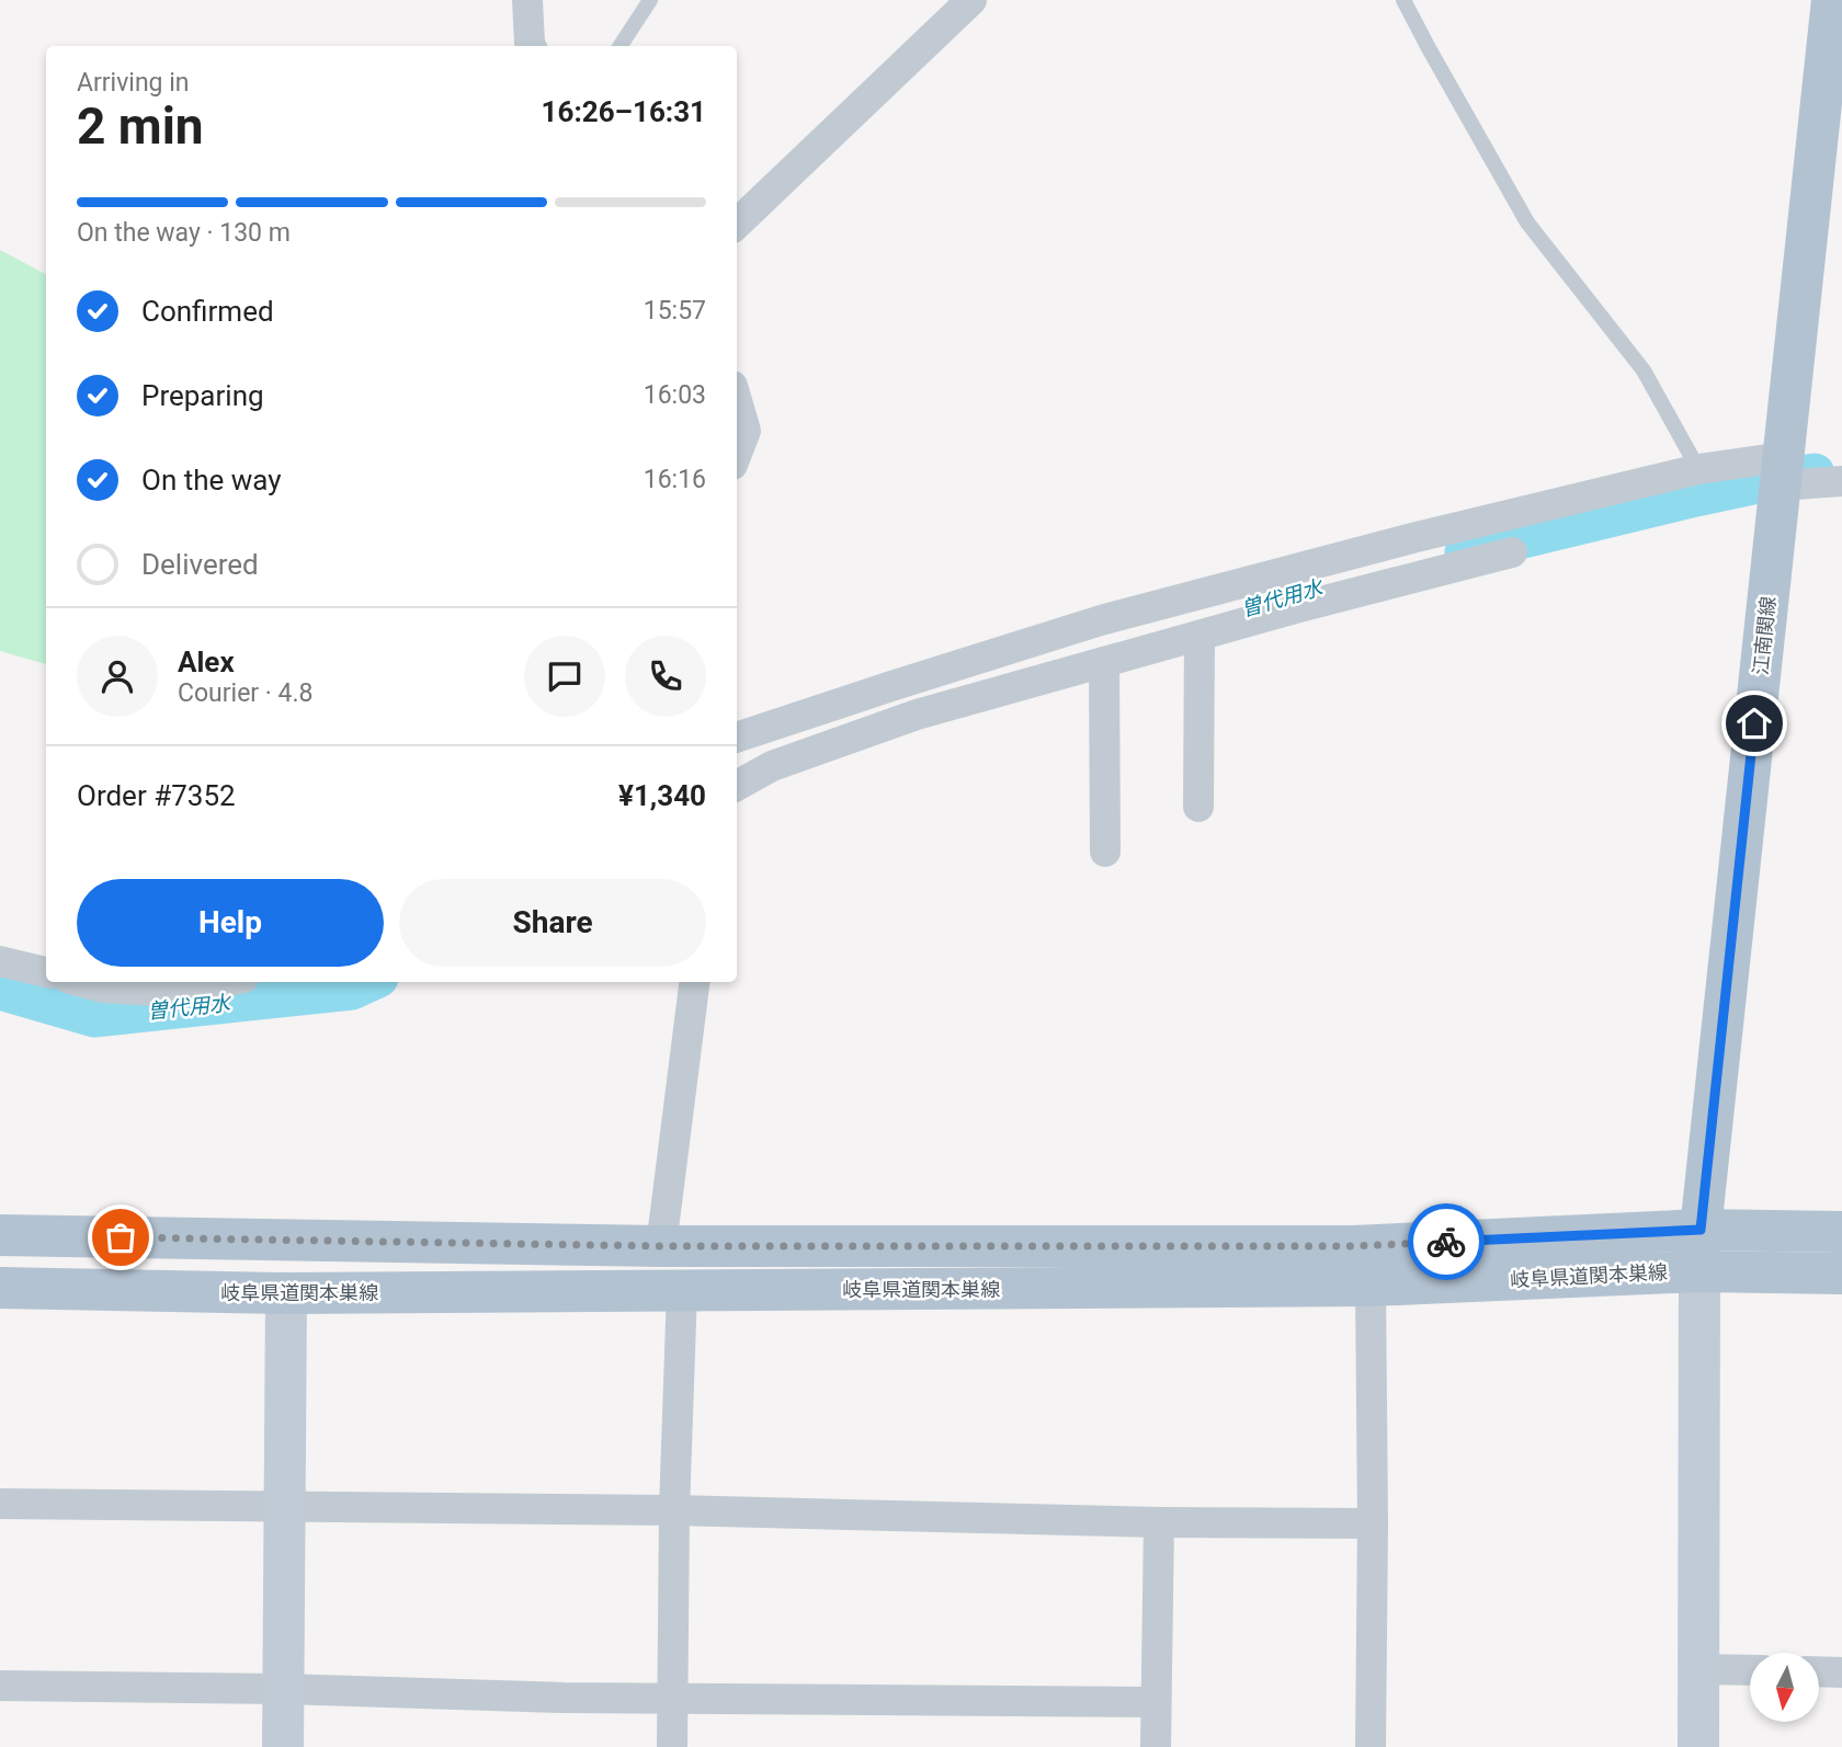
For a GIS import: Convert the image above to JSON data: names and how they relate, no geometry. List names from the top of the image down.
{
  "streets": {
    "main road": ["江南関線", "岐阜県道関本巣線"]
  },
  "crossings": [
    ["江南関線", "岐阜県道関本巣線"]
  ],
  "water": ["曽代用水"],
  "north": "bottom",
  "page": {
    "heading": ["2 min", "Arriving in", "16:26–16:31"],
    "panel": [
      "Alex",
      "Courier · 4.8",
      "Order #7352",
      "¥1,340"
    ],
    "bar": "On the way · 130 m",
    "list": [
      ["Confirmed", "15:57"],
      ["Preparing", "16:03"],
      ["On the way", "16:16"],
      "Delivered"
    ],
    "buttons": ["Help", "Share"]
  }
}
